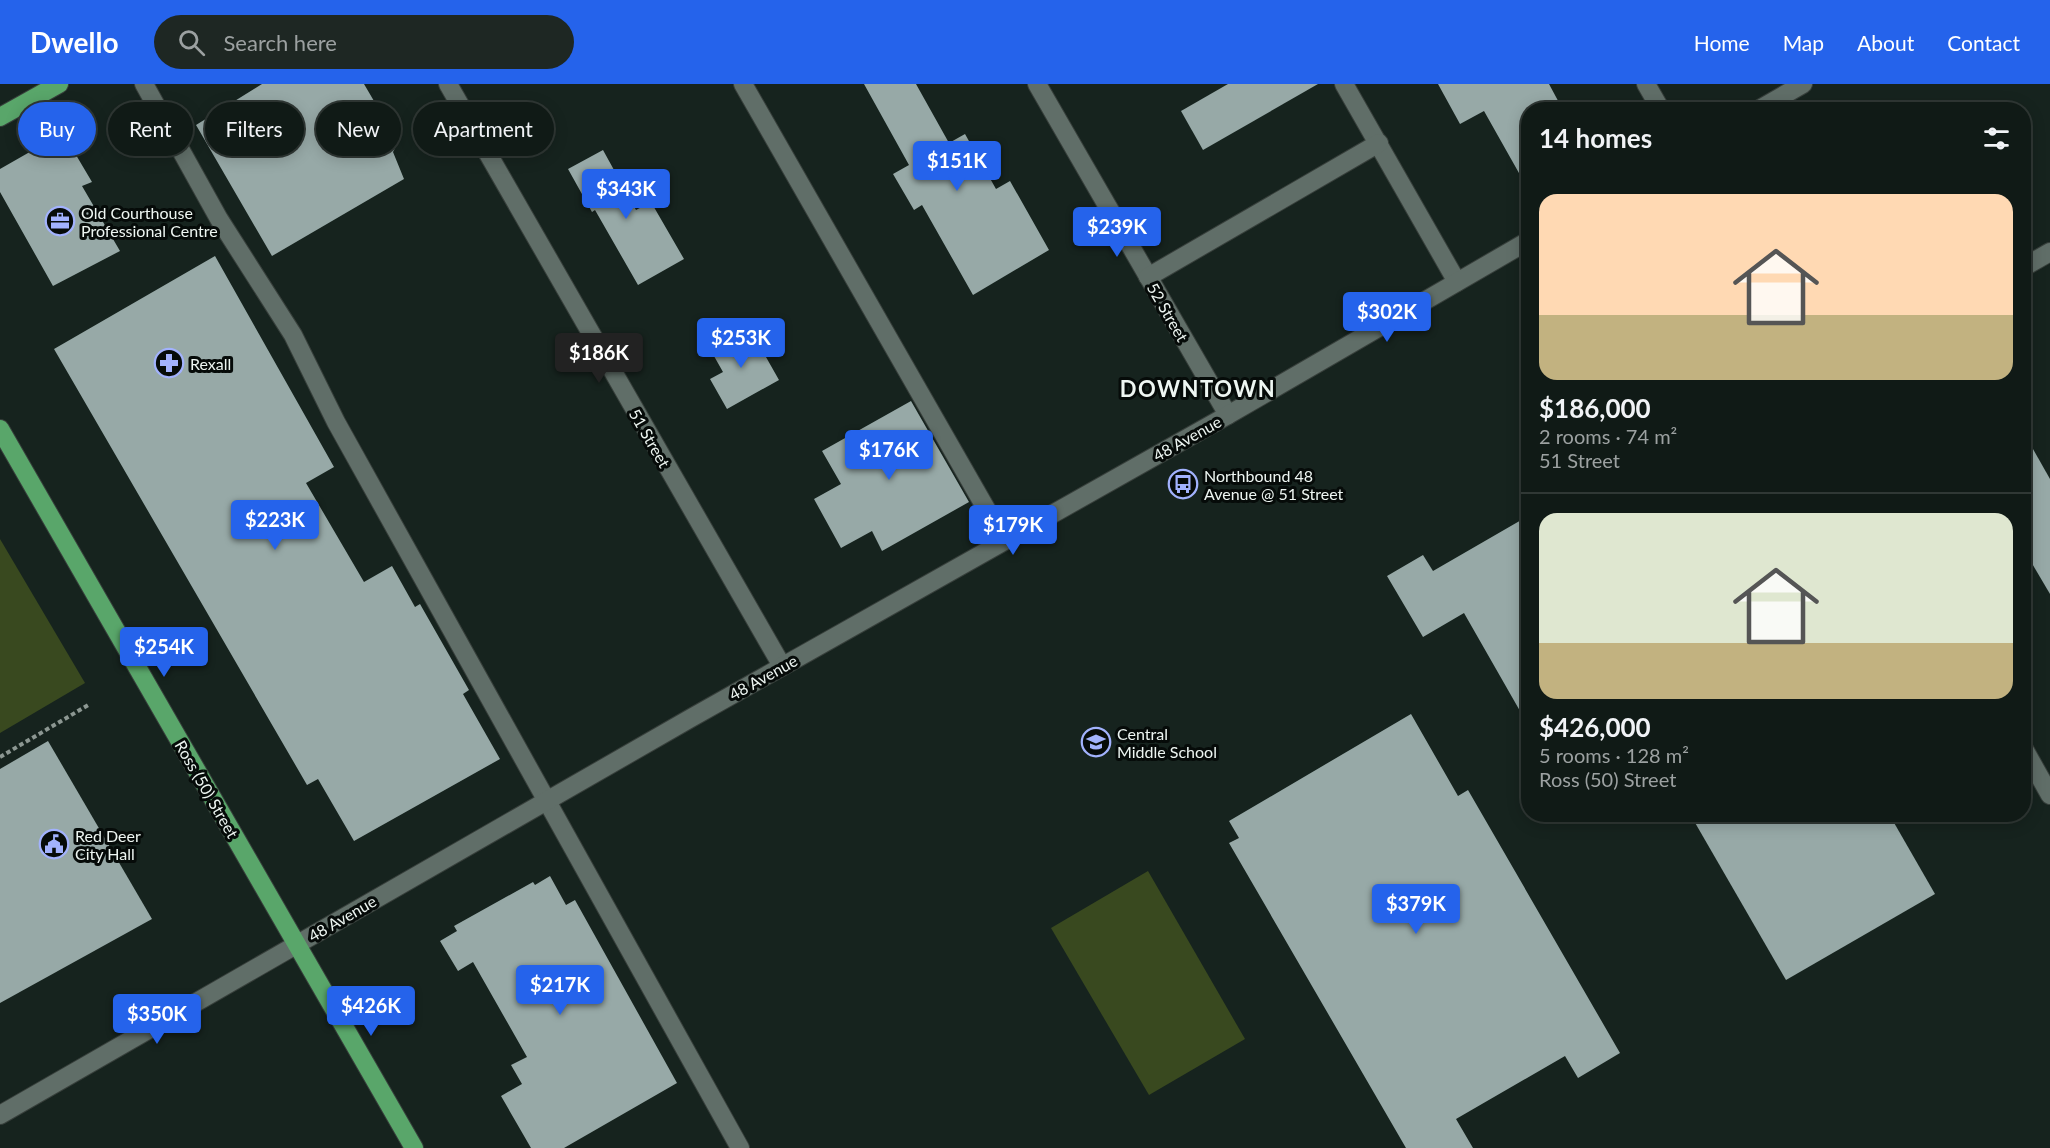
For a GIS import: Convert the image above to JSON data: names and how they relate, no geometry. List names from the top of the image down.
{
  "streets": {
    "main road": ["Ross (50) Street"],
    "street": ["52 Street", "51 Street", "48 Avenue"]
  },
  "crossings": [
    ["52 Street", "48 Avenue"],
    ["51 Street", "48 Avenue"],
    ["48 Avenue", "Ross (50) Street"]
  ],
  "districts": ["DOWNTOWN"],
  "places": {
    "office": ["Old Courthouse Professional Centre"],
    "pharmacy": ["Rexall"],
    "bus stop": ["Northbound 48 Avenue @ 51 Street"],
    "school or university": ["Central Middle School"],
    "public building": ["Red Deer City Hall"]
  },
  "page": {
    "header": "Dwello",
    "search": "Search here",
    "nav": [
      "Home",
      "Map",
      "About",
      "Contact"
    ],
    "chip": [
      "Buy",
      "Rent",
      "Filters",
      "New",
      "Apartment"
    ],
    "heading": "14 homes",
    "price": [
      "$151K",
      "$343K",
      "$239K",
      "$302K",
      "$253K",
      "$186K",
      "$176K",
      "$223K",
      "$179K",
      "$254K",
      "$379K",
      "$217K",
      "$426K",
      "$350K"
    ],
    "list": [
      {
        "name": "$186,000",
        "note": "2 rooms · 74 m² · 51 Street"
      },
      {
        "name": "$426,000",
        "note": "5 rooms · 128 m² · Ross (50) Street"
      }
    ]
  }
}
